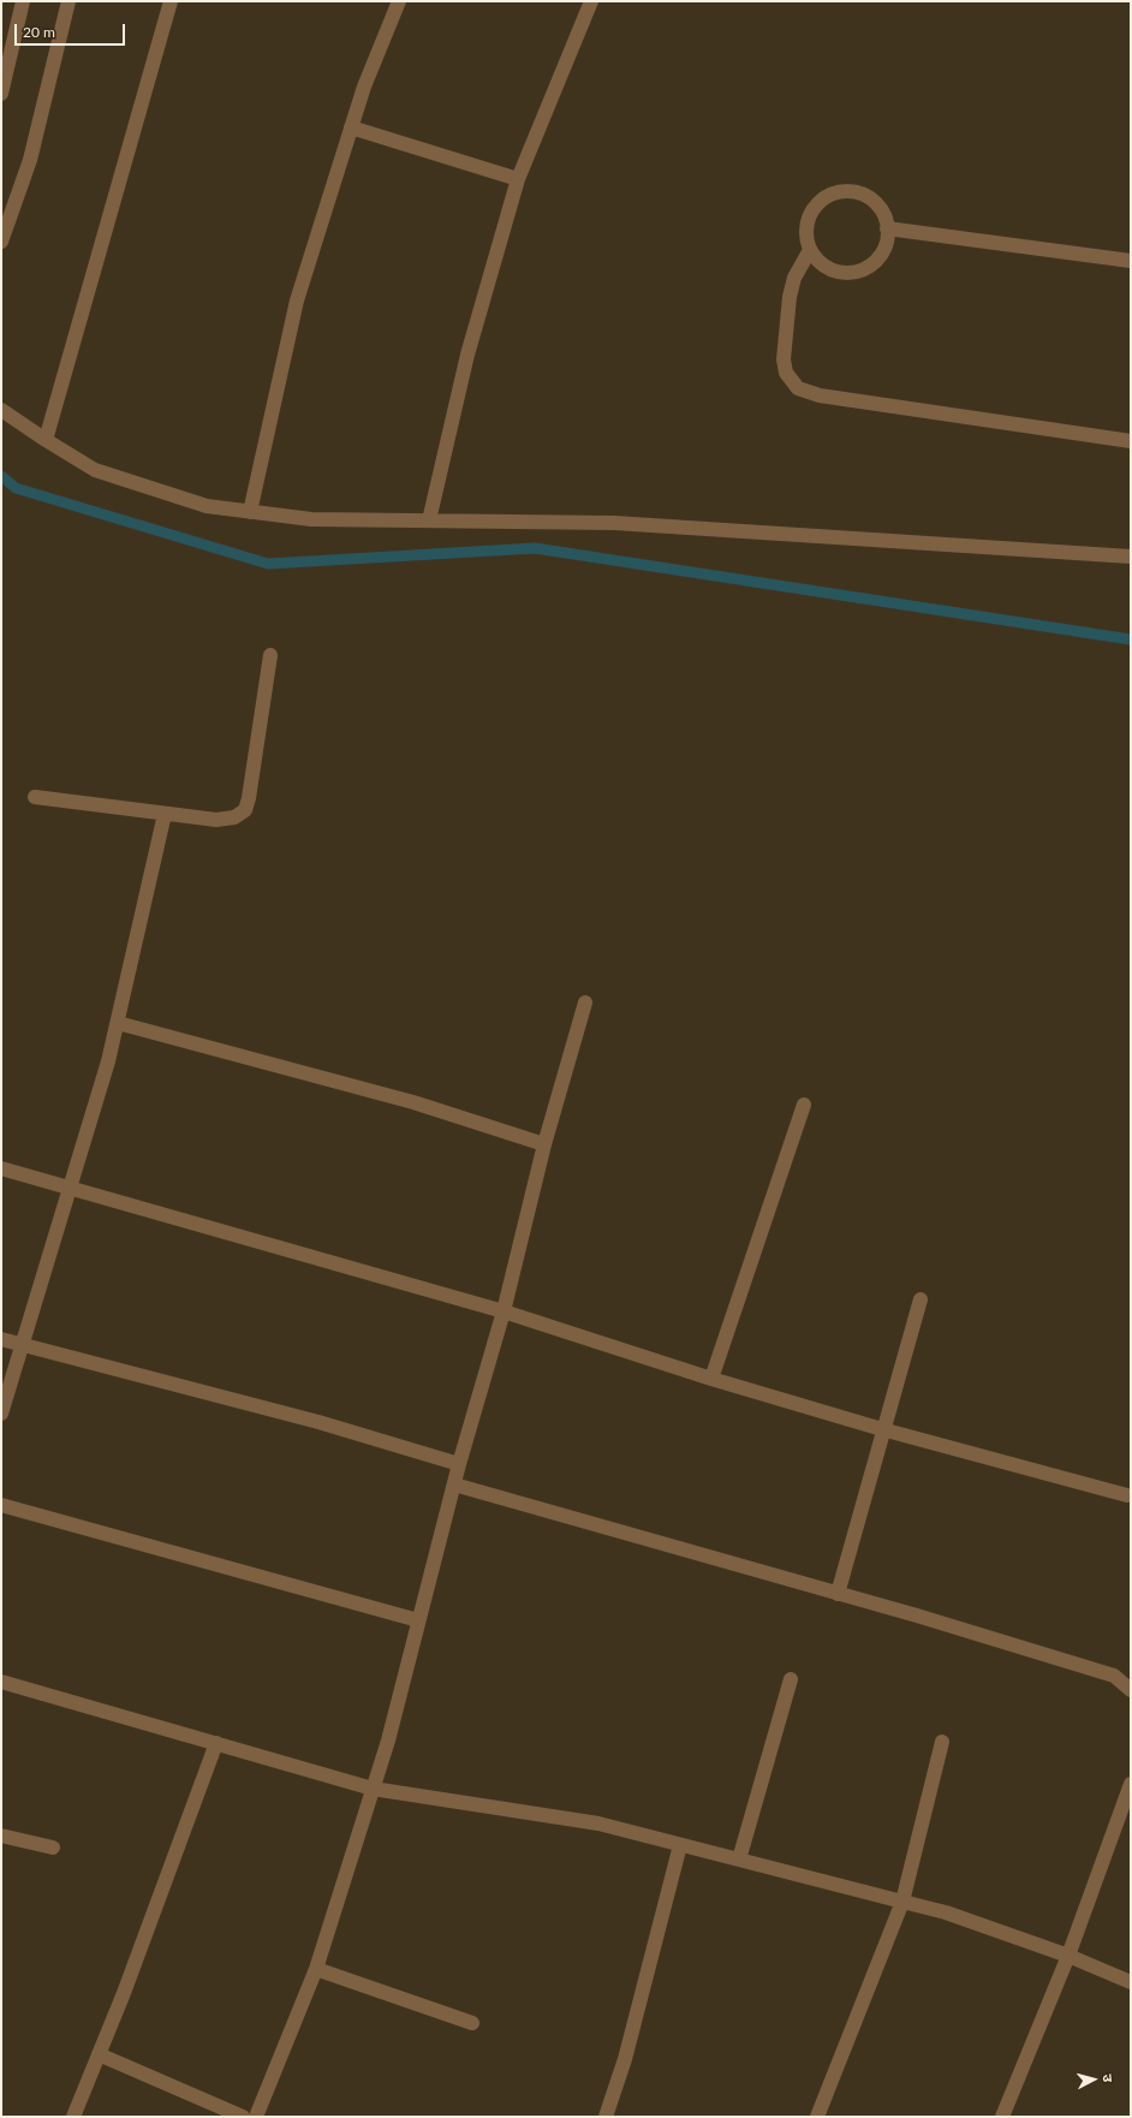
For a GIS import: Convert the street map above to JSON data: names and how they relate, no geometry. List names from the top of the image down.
{
  "scale_bar": "20 m",
  "north": "right"
}
